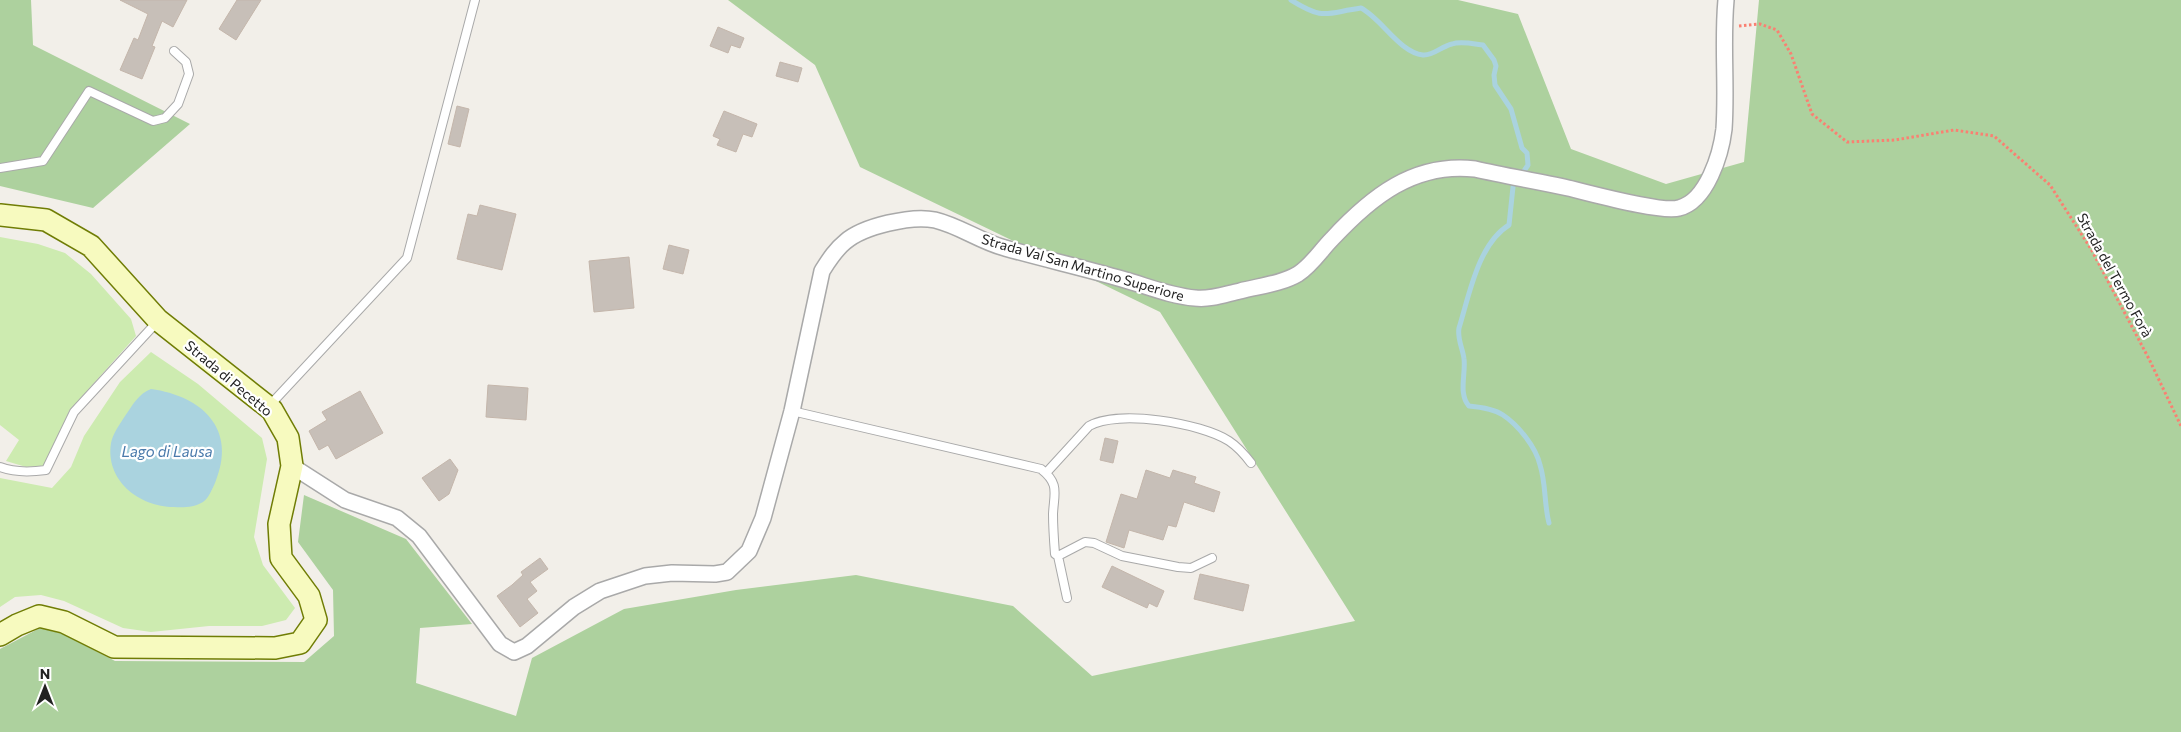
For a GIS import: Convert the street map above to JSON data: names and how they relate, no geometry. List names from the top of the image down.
{
  "streets": {
    "street": ["Strada Val San Martino Superiore", "Strada di Pecetto"],
    "path": ["Strada del Termo Forà"]
  },
  "crossings": [
    ["Strada Val San Martino Superiore", "Strada del Termo Forà"],
    ["Strada Val San Martino Superiore", "Strada di Pecetto"]
  ],
  "water": ["Lago di Lausa"],
  "north": "top"
}
